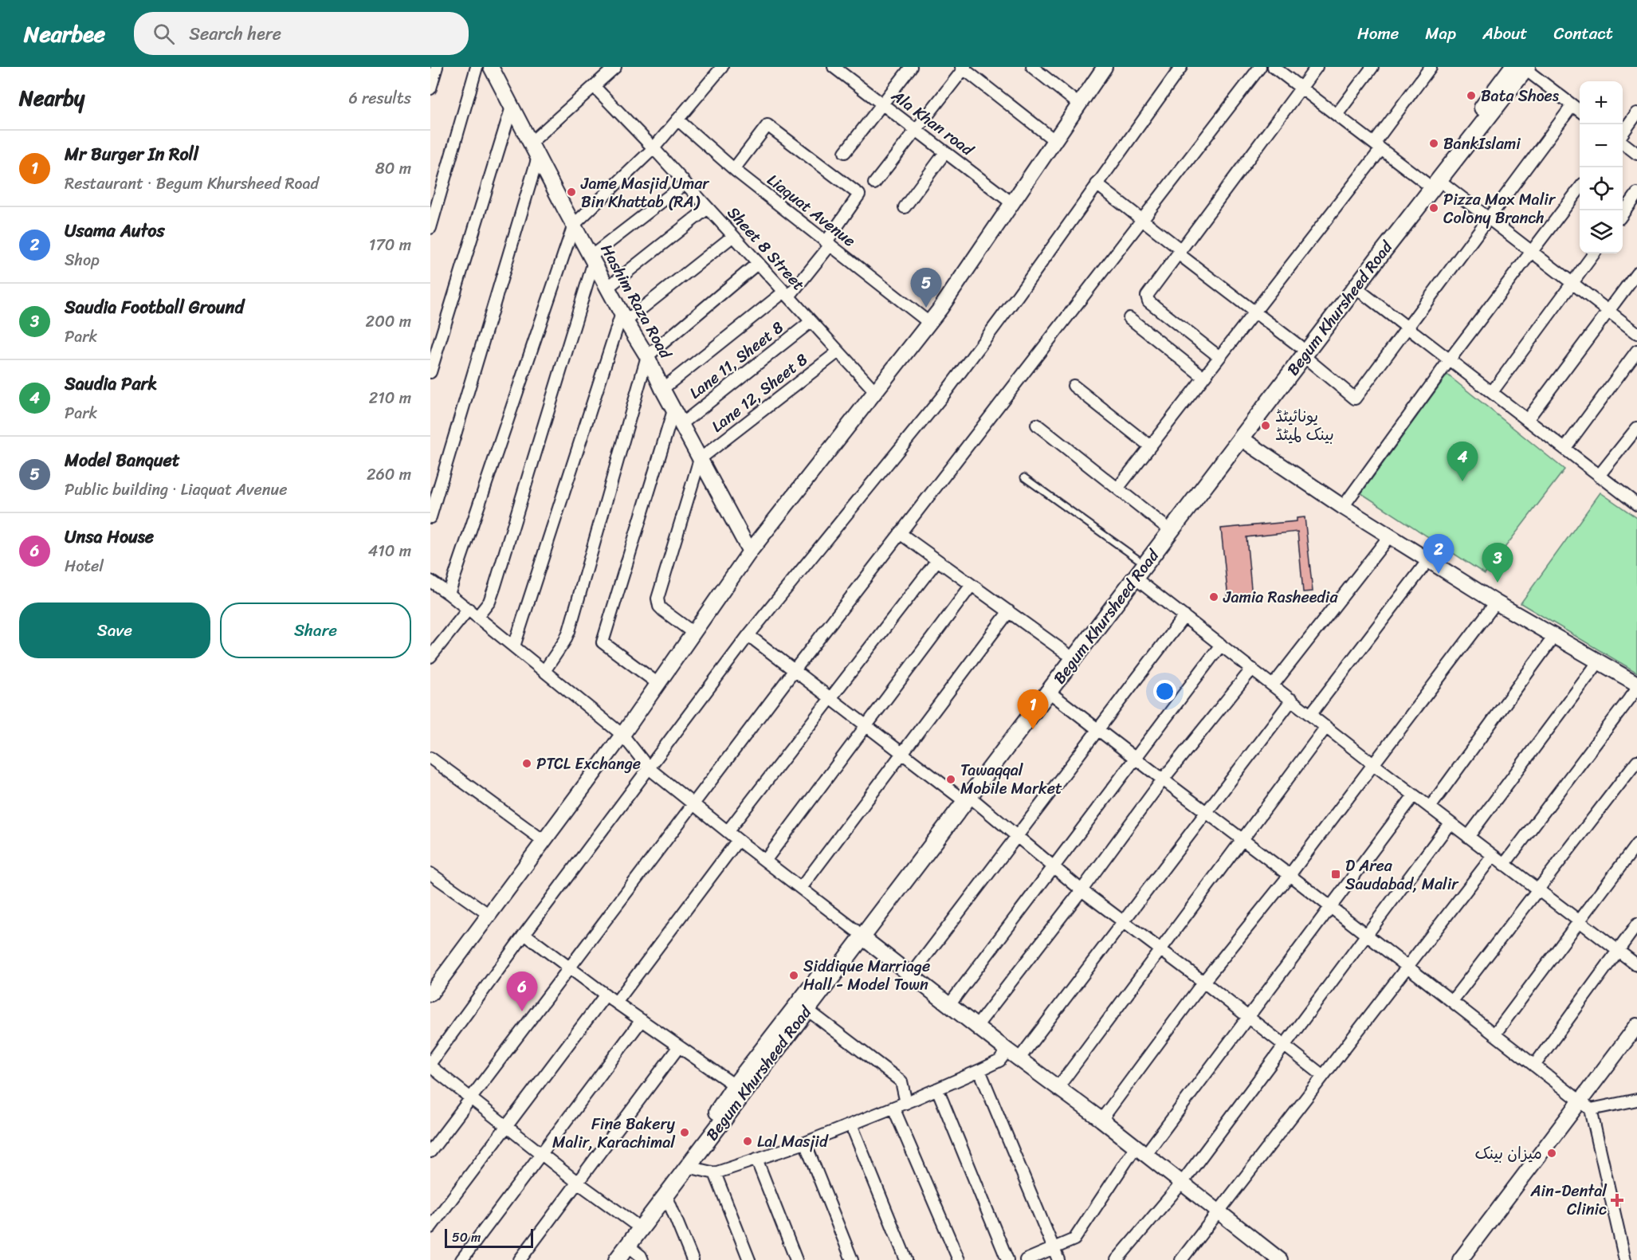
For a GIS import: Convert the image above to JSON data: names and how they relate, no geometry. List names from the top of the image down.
{
  "streets": {
    "main road": ["Begum Khursheed Road"],
    "street": [
      "Ala Khan road",
      "Liaquat Avenue",
      "Sheet 8 Street",
      "Hashim Raza Road",
      "Lane 11, Sheet 8",
      "Lane 12, Sheet 8"
    ]
  },
  "crossings": [
    ["Sheet 8 Street", "Lane 11, Sheet 8"],
    ["Sheet 8 Street", "Lane 12, Sheet 8"],
    ["Hashim Raza Road", "Lane 11, Sheet 8"],
    ["Hashim Raza Road", "Lane 12, Sheet 8"]
  ],
  "places": {
    "other": [
      "Bata Shoes",
      "BankIslami",
      "Jame Masjid Umar Bin Khattab (RA)",
      "Pizza Max Malir Colony Branch",
      "یونائیٹڈ بینک لمیٹڈ",
      "Jamia Rasheedia",
      "PTCL Exchange",
      "Tawaqqal Mobile Market",
      "Siddique Marriage Hall - Model Town",
      "Fine Bakery Malir, Karachimal",
      "Lal Masjid",
      "میزان بینک"
    ],
    "transit": ["D Area Saudabad, Malir"],
    "health": ["Ain-Dental Clinic"]
  },
  "scale_bar": "50 m",
  "page": {
    "header": "Nearbee",
    "search": "Search here",
    "nav": [
      "Home",
      "Map",
      "About",
      "Contact"
    ],
    "heading": ["Nearby", "6 results"],
    "map_buttons": ["+", "−"],
    "list": [
      {
        "mark": "1",
        "name": "Mr Burger In Roll",
        "note": "Restaurant · Begum Khursheed Road",
        "value": "80 m"
      },
      {
        "mark": "2",
        "name": "Usama Autos",
        "note": "Shop",
        "value": "170 m"
      },
      {
        "mark": "3",
        "name": "Saudia Football Ground",
        "note": "Park",
        "value": "200 m"
      },
      {
        "mark": "4",
        "name": "Saudia Park",
        "note": "Park",
        "value": "210 m"
      },
      {
        "mark": "5",
        "name": "Model Banquet",
        "note": "Public building · Liaquat Avenue",
        "value": "260 m"
      },
      {
        "mark": "6",
        "name": "Unsa House",
        "note": "Hotel",
        "value": "410 m"
      }
    ],
    "pins": [
      "5",
      "4",
      "2",
      "3",
      "1",
      "6"
    ],
    "buttons": ["Save", "Share"],
    "scale": "50 m"
  }
}
